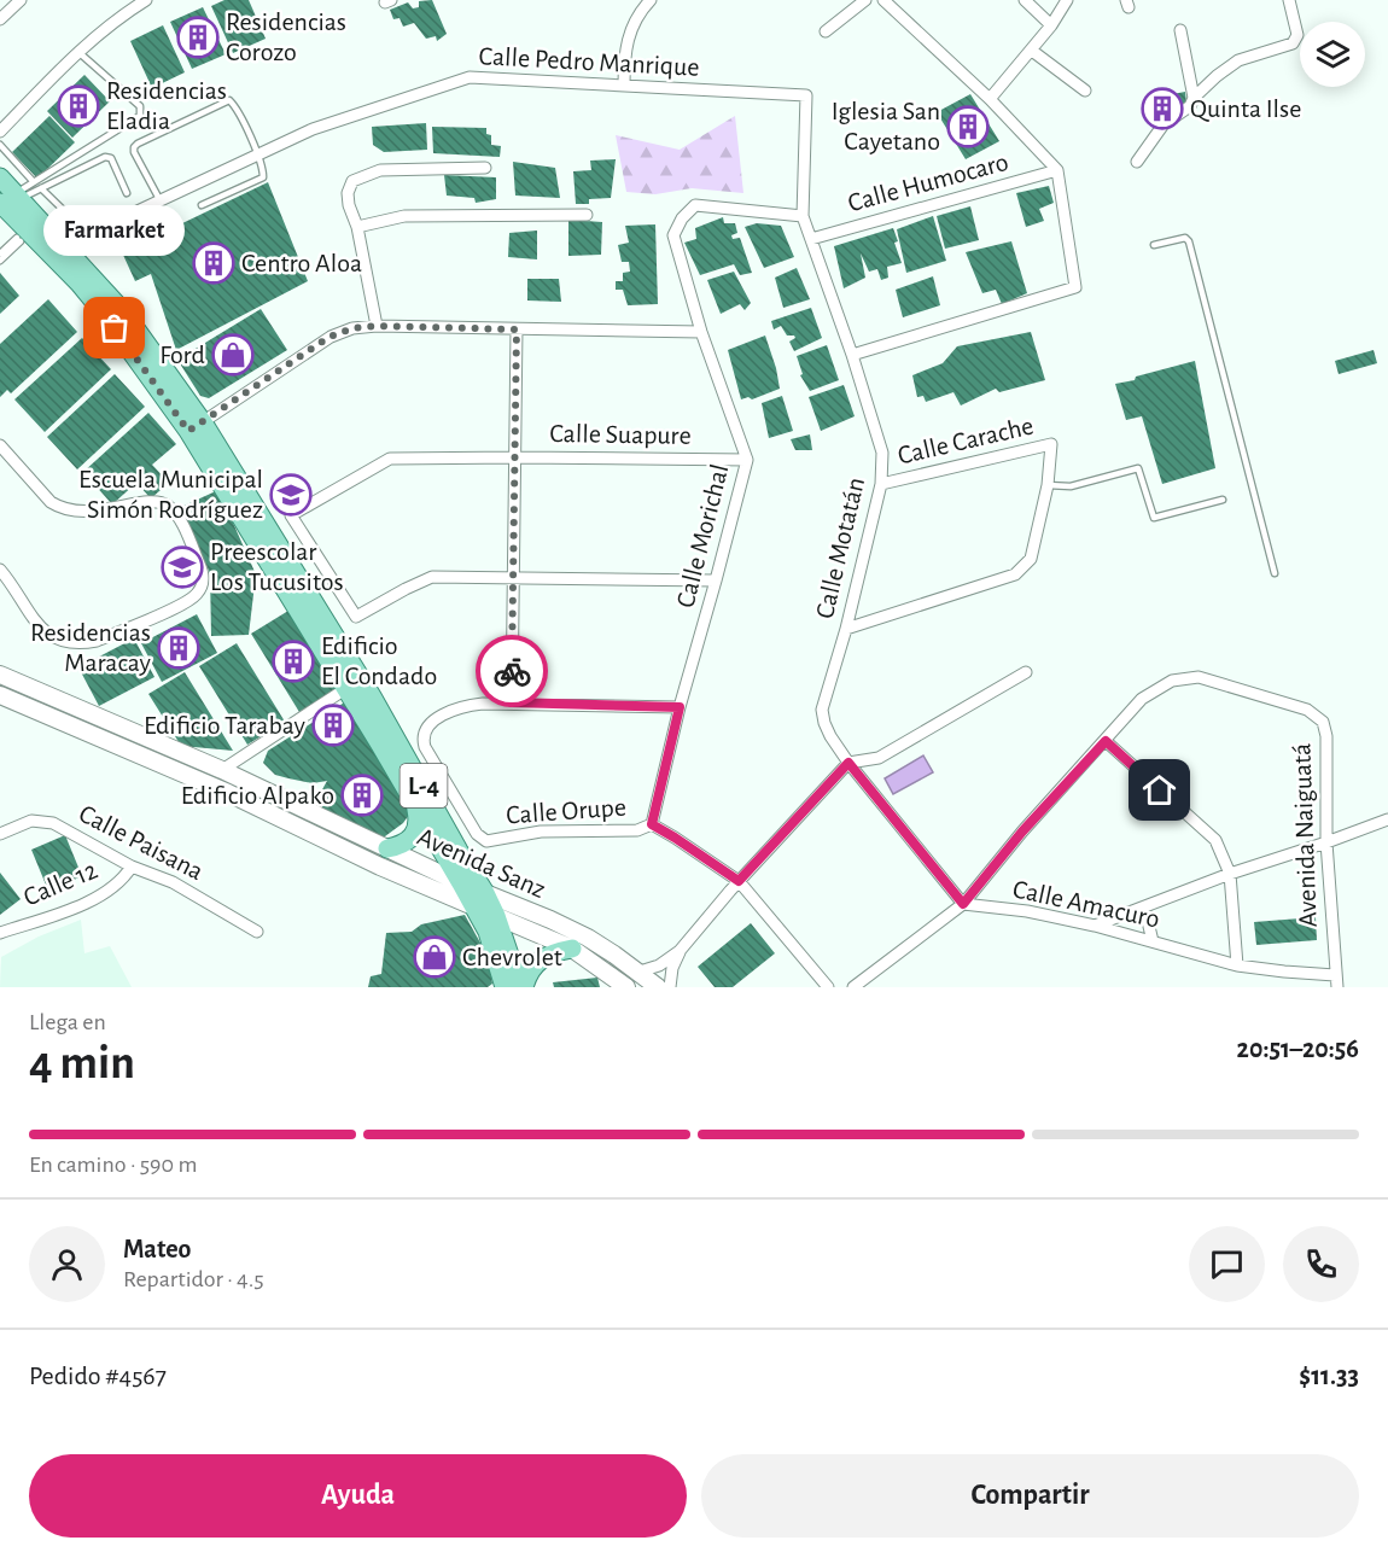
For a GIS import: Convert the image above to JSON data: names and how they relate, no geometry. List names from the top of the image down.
{
  "streets": {
    "main road": ["L-4"],
    "street": [
      "Calle Pedro Manrique",
      "Calle Humocaro",
      "Calle Suapure",
      "Calle Carache",
      "Calle Morichal",
      "Calle Motatán",
      "Calle Orupe",
      "Avenida Naiguatá",
      "Calle Paisana",
      "Avenida Sanz",
      "Calle 12",
      "Calle Amacuro"
    ]
  },
  "crossings": [
    ["Calle Pedro Manrique", "Calle Morichal"],
    ["Calle Pedro Manrique", "Calle Motatán"],
    ["Calle Pedro Manrique", "L-4"],
    ["Calle Humocaro", "Calle Motatán"],
    ["Calle Suapure", "Calle Morichal"],
    ["Calle Carache", "Calle Motatán"],
    ["Calle Morichal", "Calle Motatán"],
    ["Calle Morichal", "Calle Orupe"],
    ["L-4", "Avenida Sanz"],
    ["Avenida Naiguatá", "Calle Amacuro"],
    ["Calle Paisana", "Calle 12"]
  ],
  "places": {
    "building": [
      "Residencias Corozo",
      "Residencias Eladia",
      "Quinta Ilse",
      "Iglesia San Cayetano",
      "Centro Aloa",
      "Residencias Maracay",
      "Edificio El Condado",
      "Edificio Tarabay",
      "Edificio Alpako"
    ],
    "other": ["Farmarket"],
    "shop": ["Ford", "Chevrolet"],
    "school or university": ["Escuela Municipal Simón Rodríguez", "Preescolar Los Tucusitos"]
  },
  "page": {
    "bubble": "Farmarket",
    "heading": ["4 min", "Llega en", "20:51–20:56"],
    "panel": [
      "Mateo",
      "Repartidor · 4.5",
      "Pedido #4567",
      "$11.33"
    ],
    "bar": "En camino · 590 m",
    "buttons": ["Ayuda", "Compartir"]
  }
}
